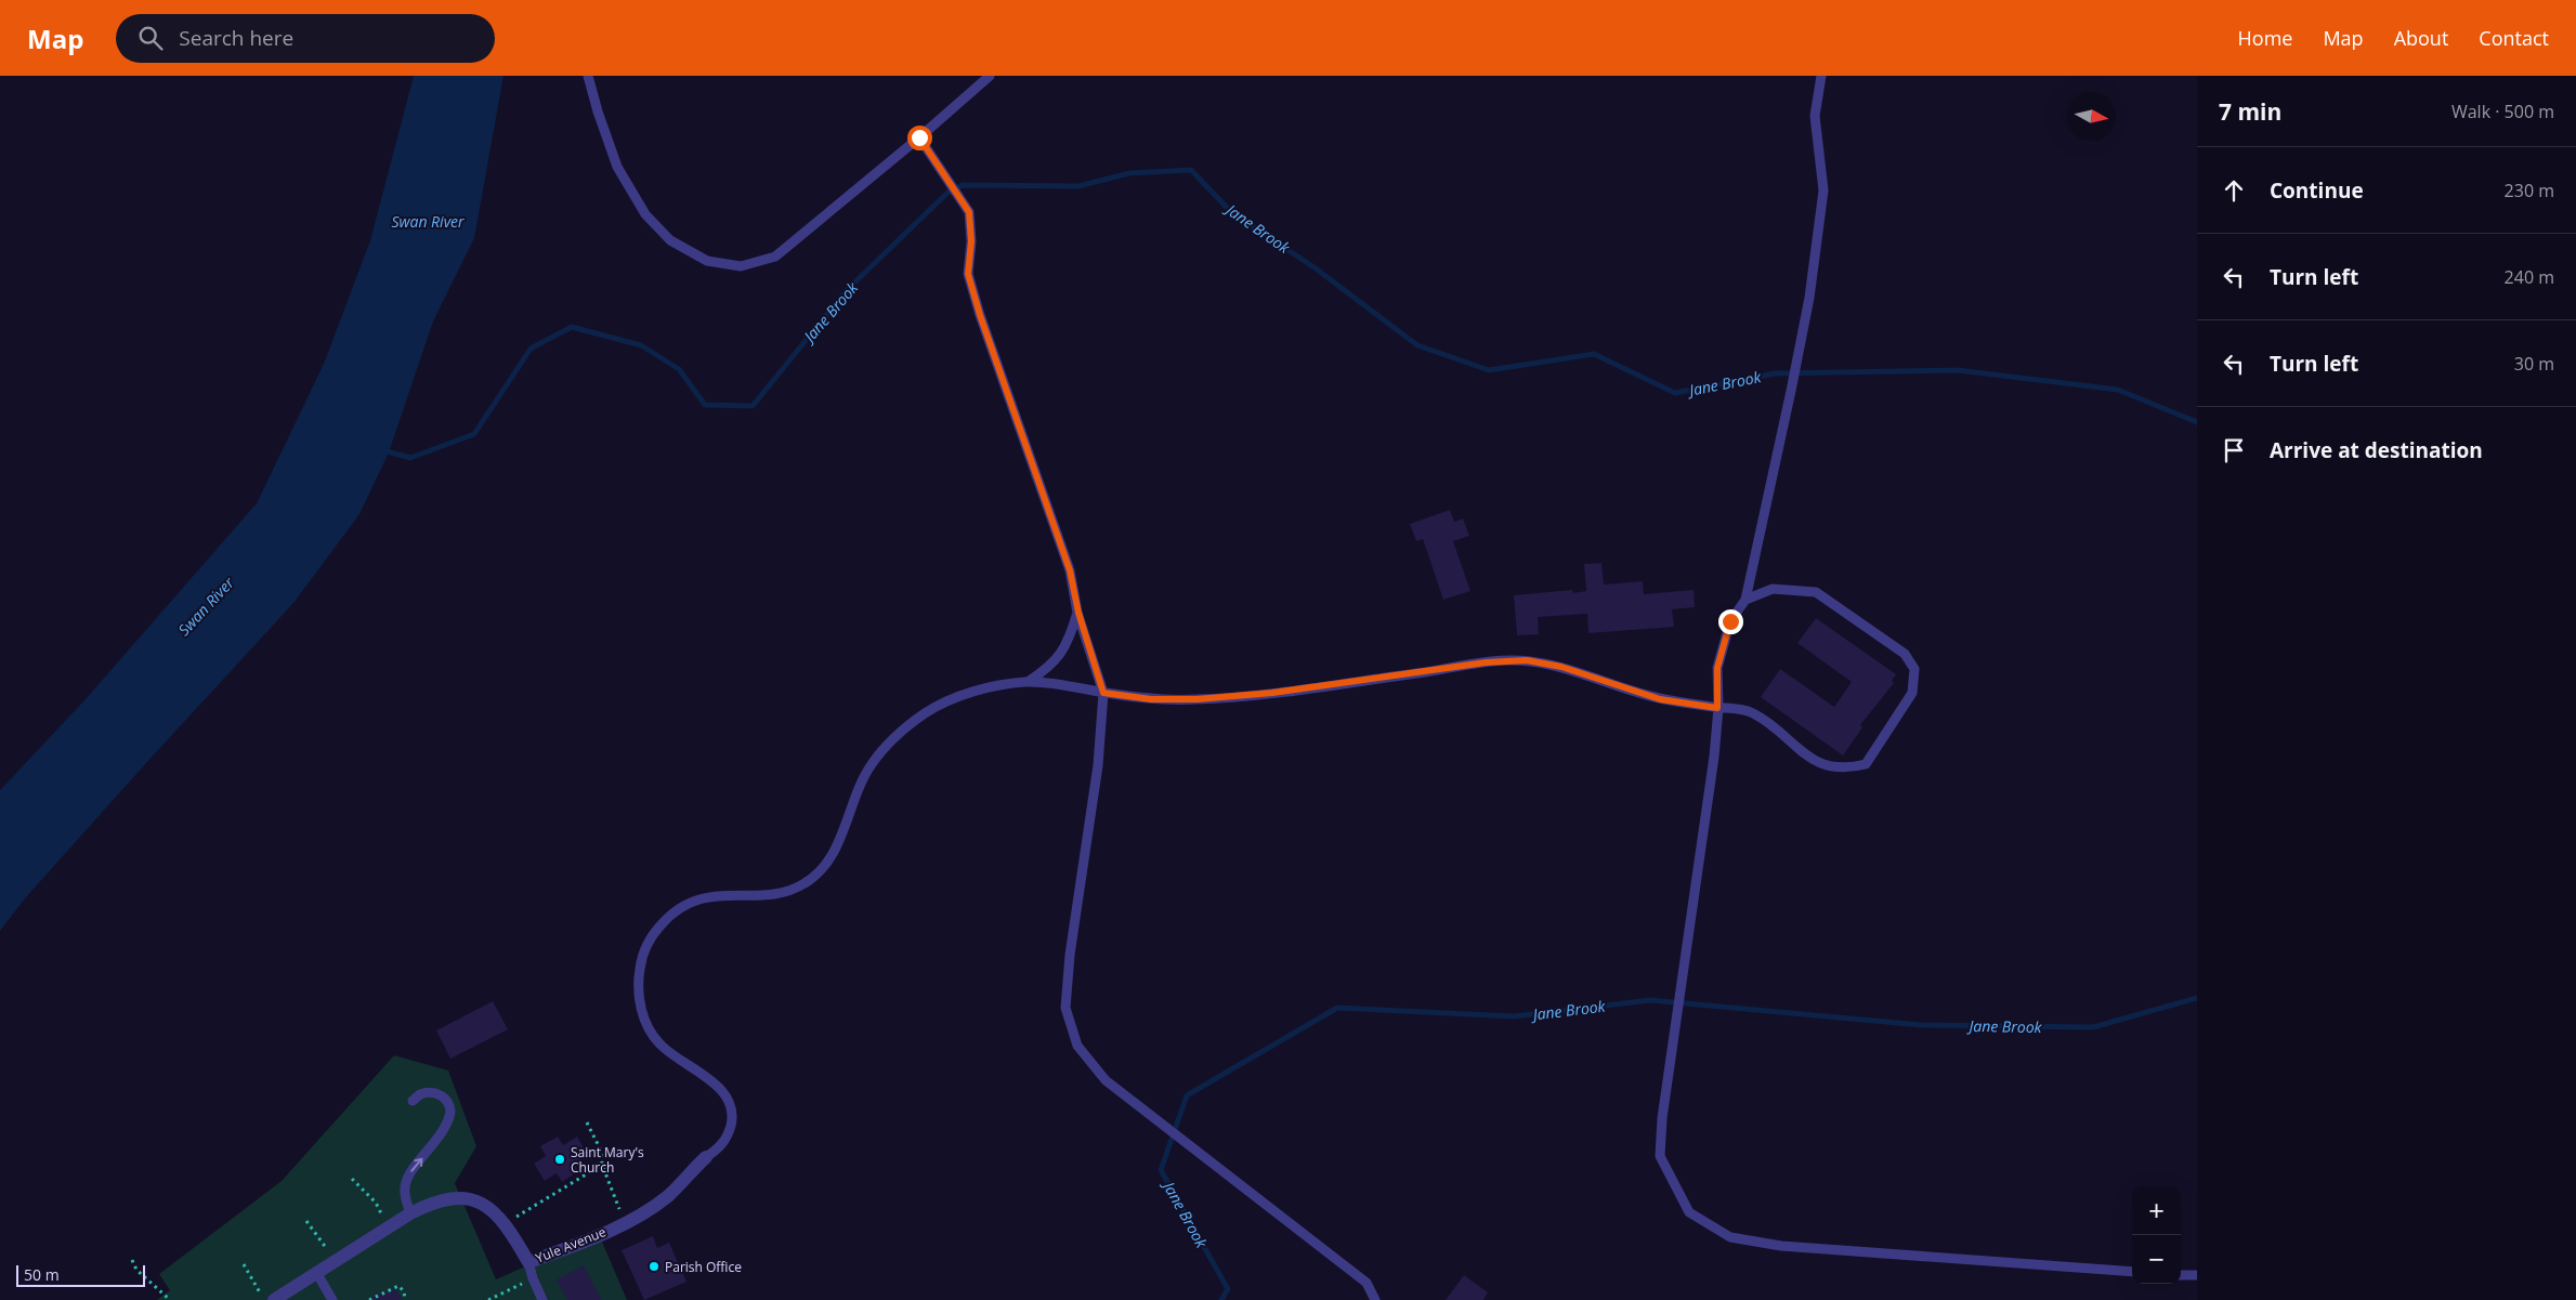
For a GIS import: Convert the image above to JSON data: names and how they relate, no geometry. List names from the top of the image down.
{
  "streets": {
    "street": ["Yule Avenue"]
  },
  "water": ["Swan River", "Jane Brook"],
  "places": ["Saint Mary's Church", "Parish Office"],
  "scale_bar": "50 m",
  "north": "right",
  "page": {
    "header": "Map",
    "search": "Search here",
    "nav": [
      "Home",
      "Map",
      "About",
      "Contact"
    ],
    "heading": ["7 min", "Walk · 500 m"],
    "list": [
      ["Continue", "230 m"],
      ["Turn left", "240 m"],
      ["Turn left", "30 m"],
      "Arrive at destination"
    ],
    "map_buttons": ["+", "−"],
    "scale": "50 m"
  }
}
